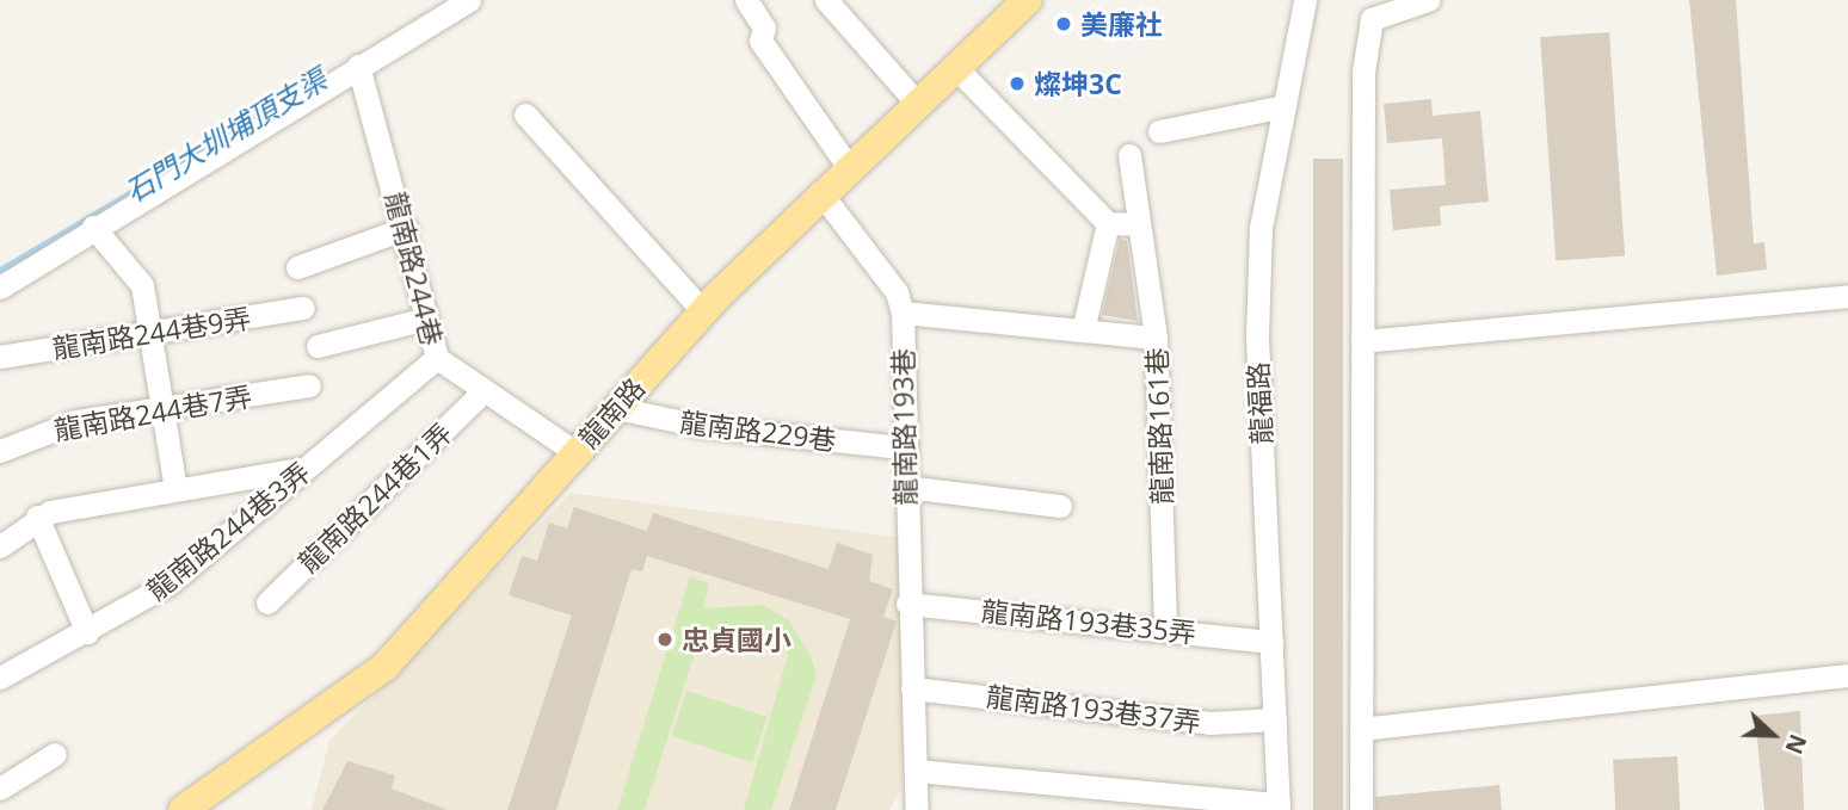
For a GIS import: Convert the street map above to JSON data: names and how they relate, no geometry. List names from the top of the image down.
{
  "streets": {
    "main road": ["龍南路"],
    "street": [
      "龍南路244巷",
      "龍南路244巷9弄",
      "龍福路",
      "龍南路244巷7弄",
      "龍南路161巷",
      "龍南路193巷",
      "龍南路229巷",
      "龍南路244巷1弄",
      "龍南路244巷3弄",
      "龍南路193巷35弄",
      "龍南路193巷37弄"
    ]
  },
  "crossings": [
    ["龍南路244巷", "龍南路"],
    ["龍南路244巷", "龍南路244巷1弄"],
    ["龍南路244巷", "龍南路244巷3弄"],
    ["龍福路", "龍南路193巷35弄"],
    ["龍福路", "龍南路193巷37弄"],
    ["龍南路", "龍南路193巷"],
    ["龍南路", "龍南路229巷"],
    ["龍南路161巷", "龍南路193巷35弄"],
    ["龍南路193巷", "龍南路229巷"],
    ["龍南路193巷", "龍南路193巷35弄"],
    ["龍南路193巷", "龍南路193巷37弄"]
  ],
  "water": ["石門大圳埔頂支渠"],
  "places": ["美廉社", "燦坤3C", "忠貞國小"],
  "north": "right"
}
